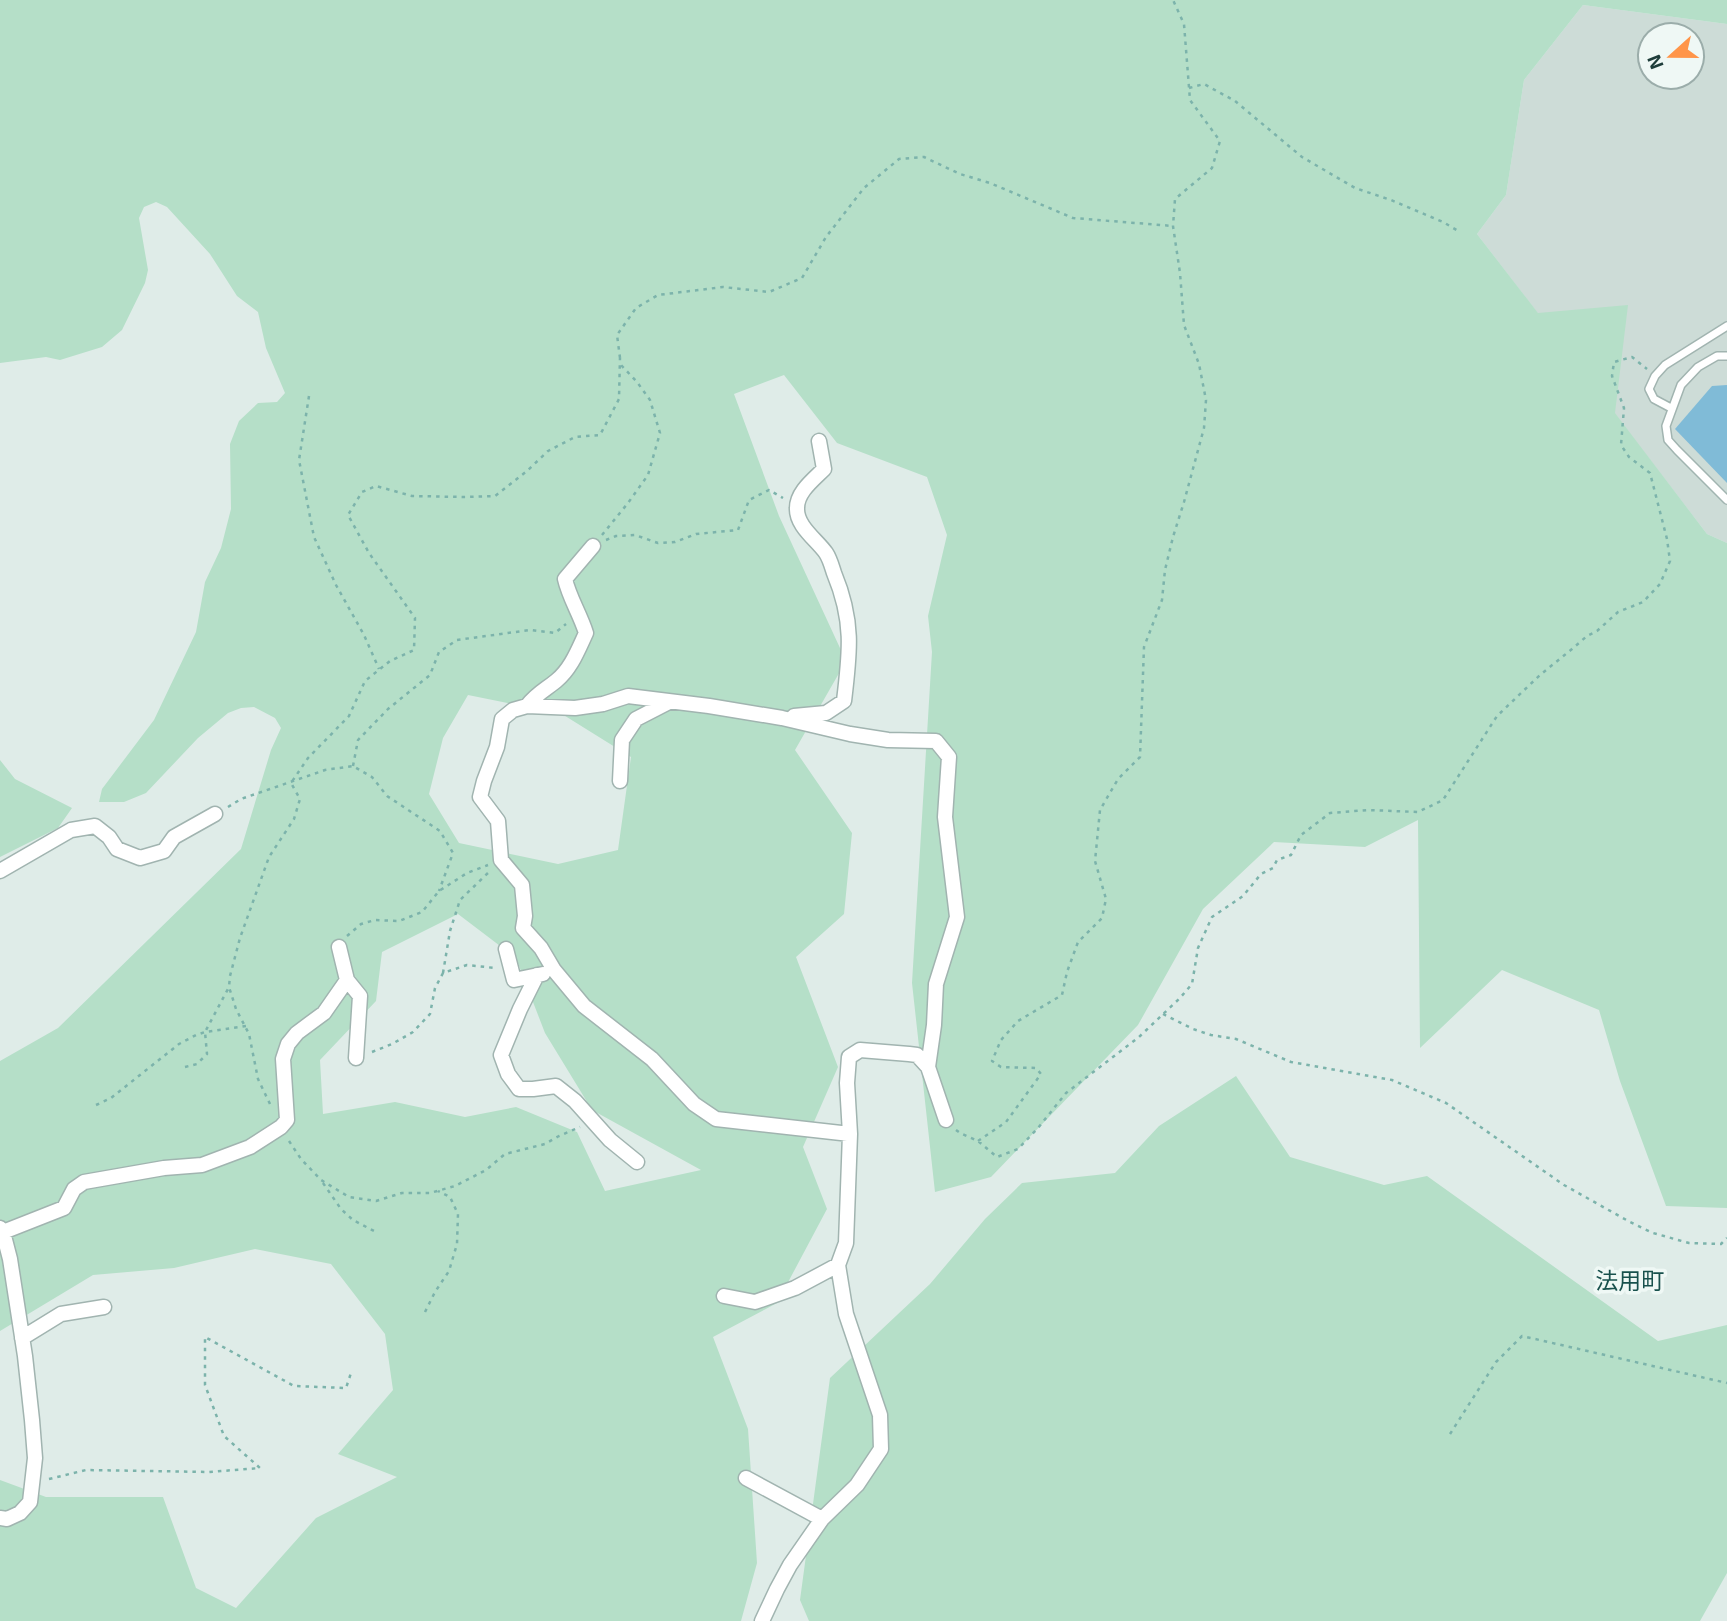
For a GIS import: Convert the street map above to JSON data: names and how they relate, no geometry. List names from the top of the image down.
{
  "districts": ["法用町"],
  "north": "left"
}
